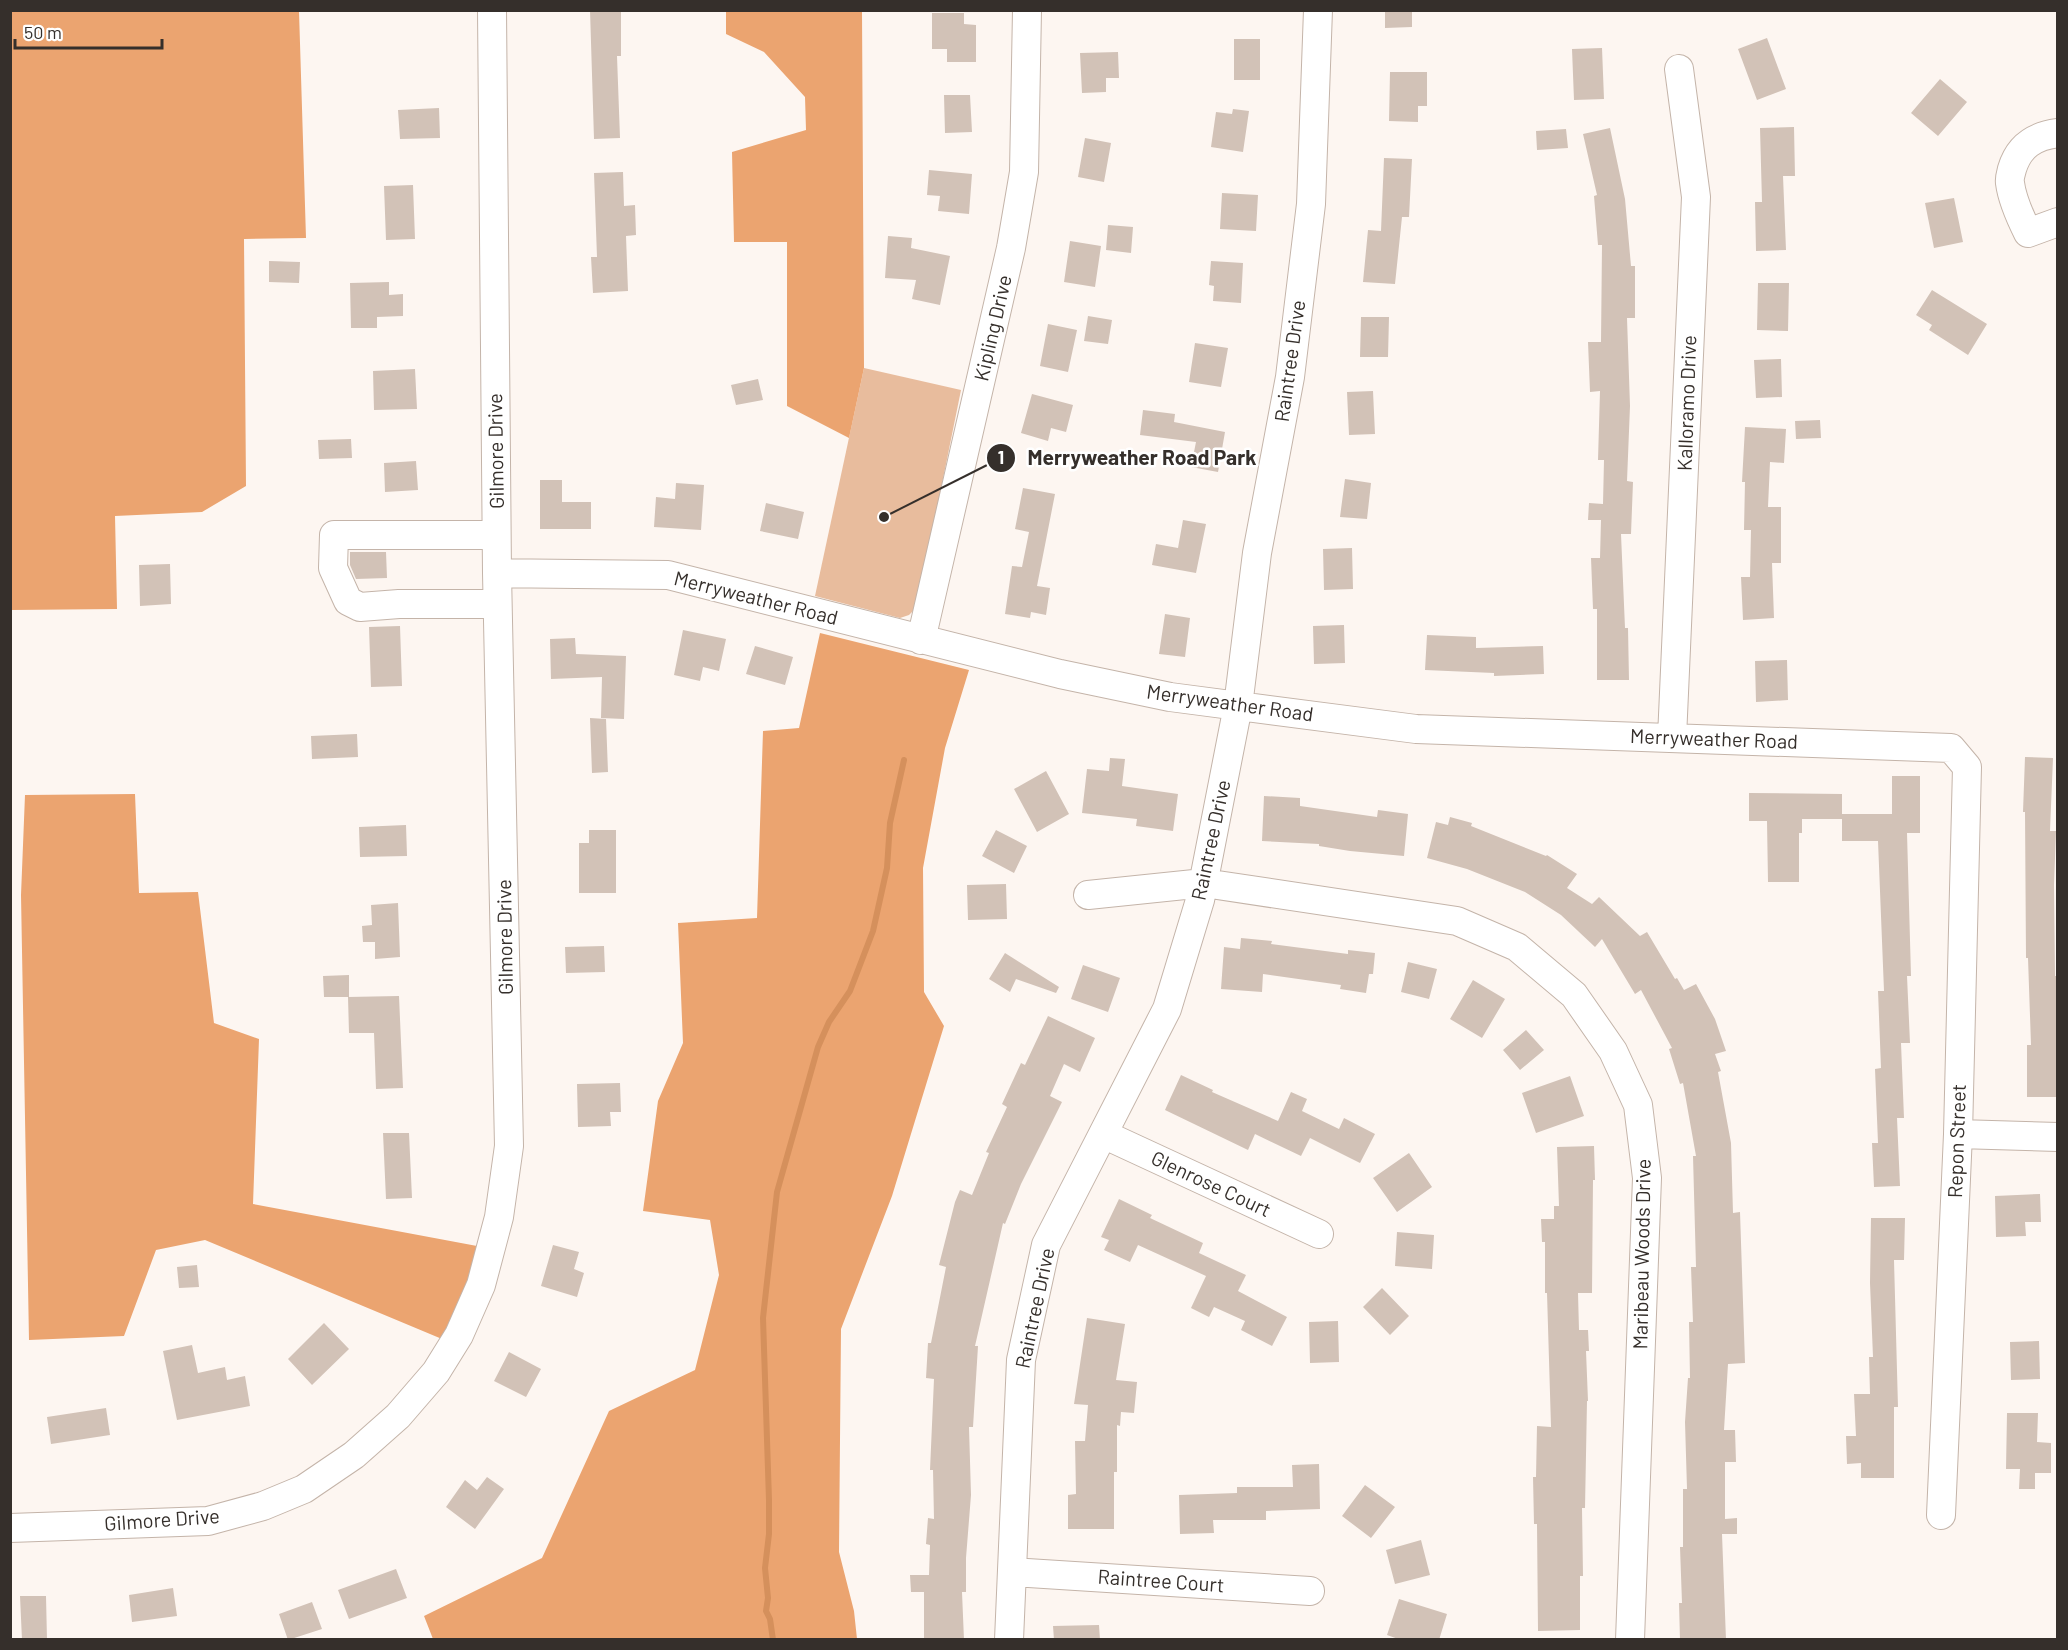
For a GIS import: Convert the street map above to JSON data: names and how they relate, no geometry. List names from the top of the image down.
{
  "streets": {
    "street": [
      "Kipling Drive",
      "Raintree Drive",
      "Kalloramo Drive",
      "Gilmore Drive",
      "Merryweather Road",
      "Repon Street",
      "Glenrose Court",
      "Maribeau Woods Drive",
      "Raintree Court"
    ]
  },
  "crossings": [
    ["Kipling Drive", "Merryweather Road"],
    ["Raintree Drive", "Merryweather Road"],
    ["Raintree Drive", "Glenrose Court"],
    ["Raintree Drive", "Maribeau Woods Drive"],
    ["Raintree Drive", "Raintree Court"],
    ["Kalloramo Drive", "Merryweather Road"],
    ["Gilmore Drive", "Merryweather Road"],
    ["Merryweather Road", "Repon Street"]
  ],
  "places": ["Merryweather Road Park"],
  "scale_bar": "50 m"
}
